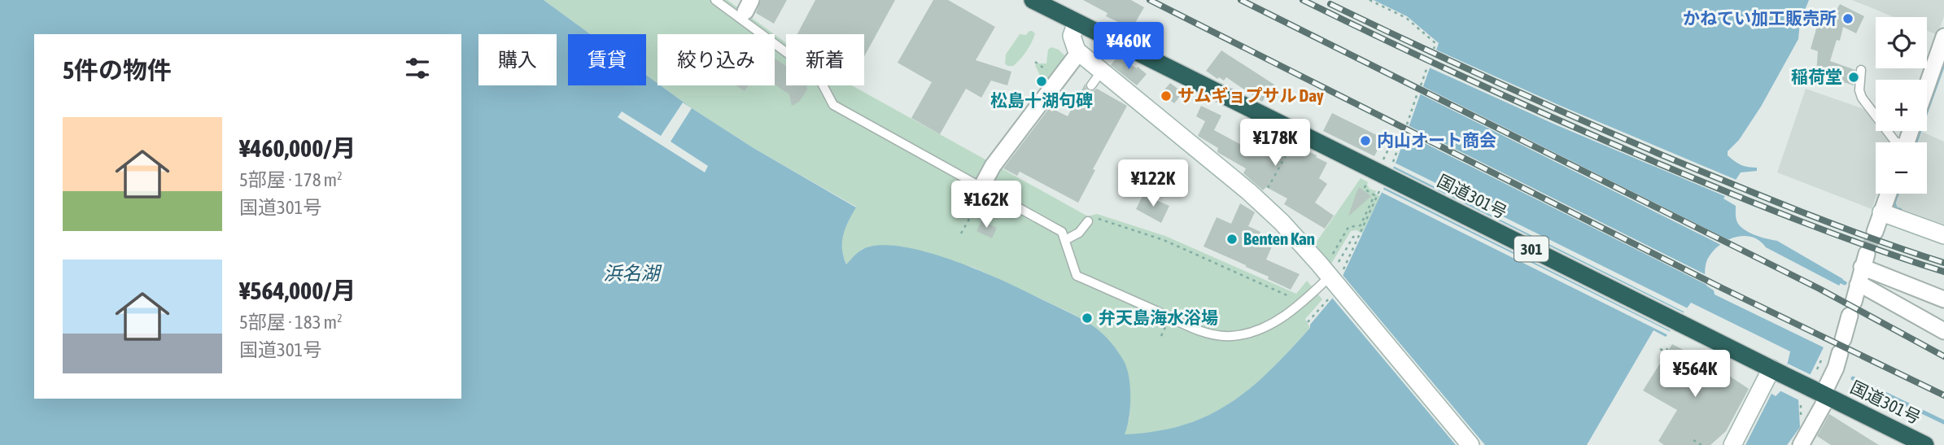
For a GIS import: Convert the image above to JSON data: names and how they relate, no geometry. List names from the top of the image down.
{
  "streets": {
    "highway": ["国道301号", "301"]
  },
  "water": ["浜名湖"],
  "places": [
    "かねてい加工販売所",
    "稲荷堂",
    "松島十湖句碑",
    "サムギョプサル Day",
    "内山オート商会",
    "Benten Kan",
    "弁天島海水浴場"
  ],
  "page": {
    "map_buttons": ["+", "−"],
    "price": [
      "¥460K",
      "¥178K",
      "¥122K",
      "¥162K",
      "¥564K"
    ],
    "chip": [
      "購入",
      "賃貸",
      "絞り込み",
      "新着"
    ],
    "heading": "5件の物件",
    "list": [
      {
        "name": "¥460,000/月",
        "note": "5部屋 · 178 m² · 国道301号"
      },
      {
        "name": "¥564,000/月",
        "note": "5部屋 · 183 m² · 国道301号"
      }
    ]
  }
}
